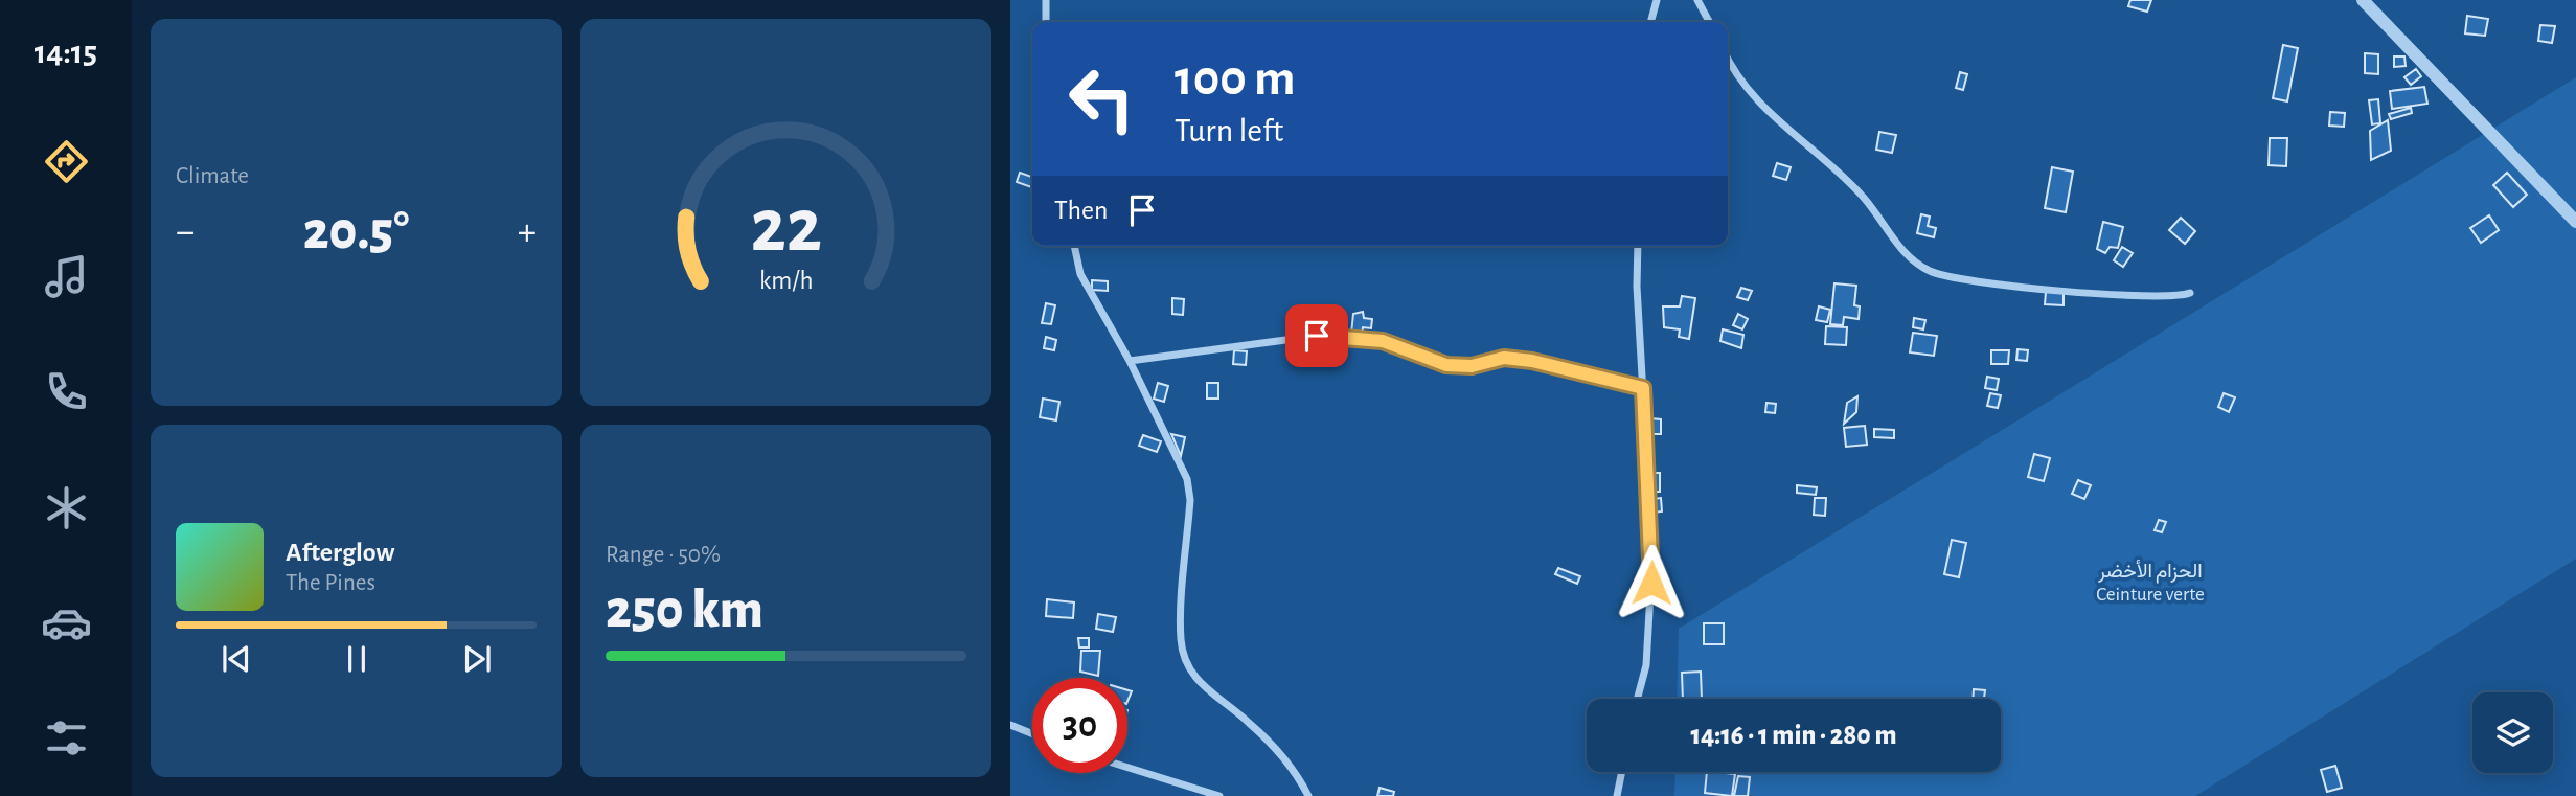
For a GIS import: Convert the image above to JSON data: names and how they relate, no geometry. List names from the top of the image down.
{
  "parks": ["الحزام الأخضر Ceinture verte"],
  "page": {
    "tabs": "14:15",
    "tile": [
      "Climate",
      ["Range · 50%", "250 km"]
    ],
    "turn": ["100 m", "Turn left"],
    "then": "Then",
    "heat": ["−", "20.5°", "+"],
    "song": ["Afterglow", "The Pines"],
    "limit": "30",
    "trip": "14:16 · 1 min · 280 m",
    "gauge": ["22", "km/h"]
  }
}
